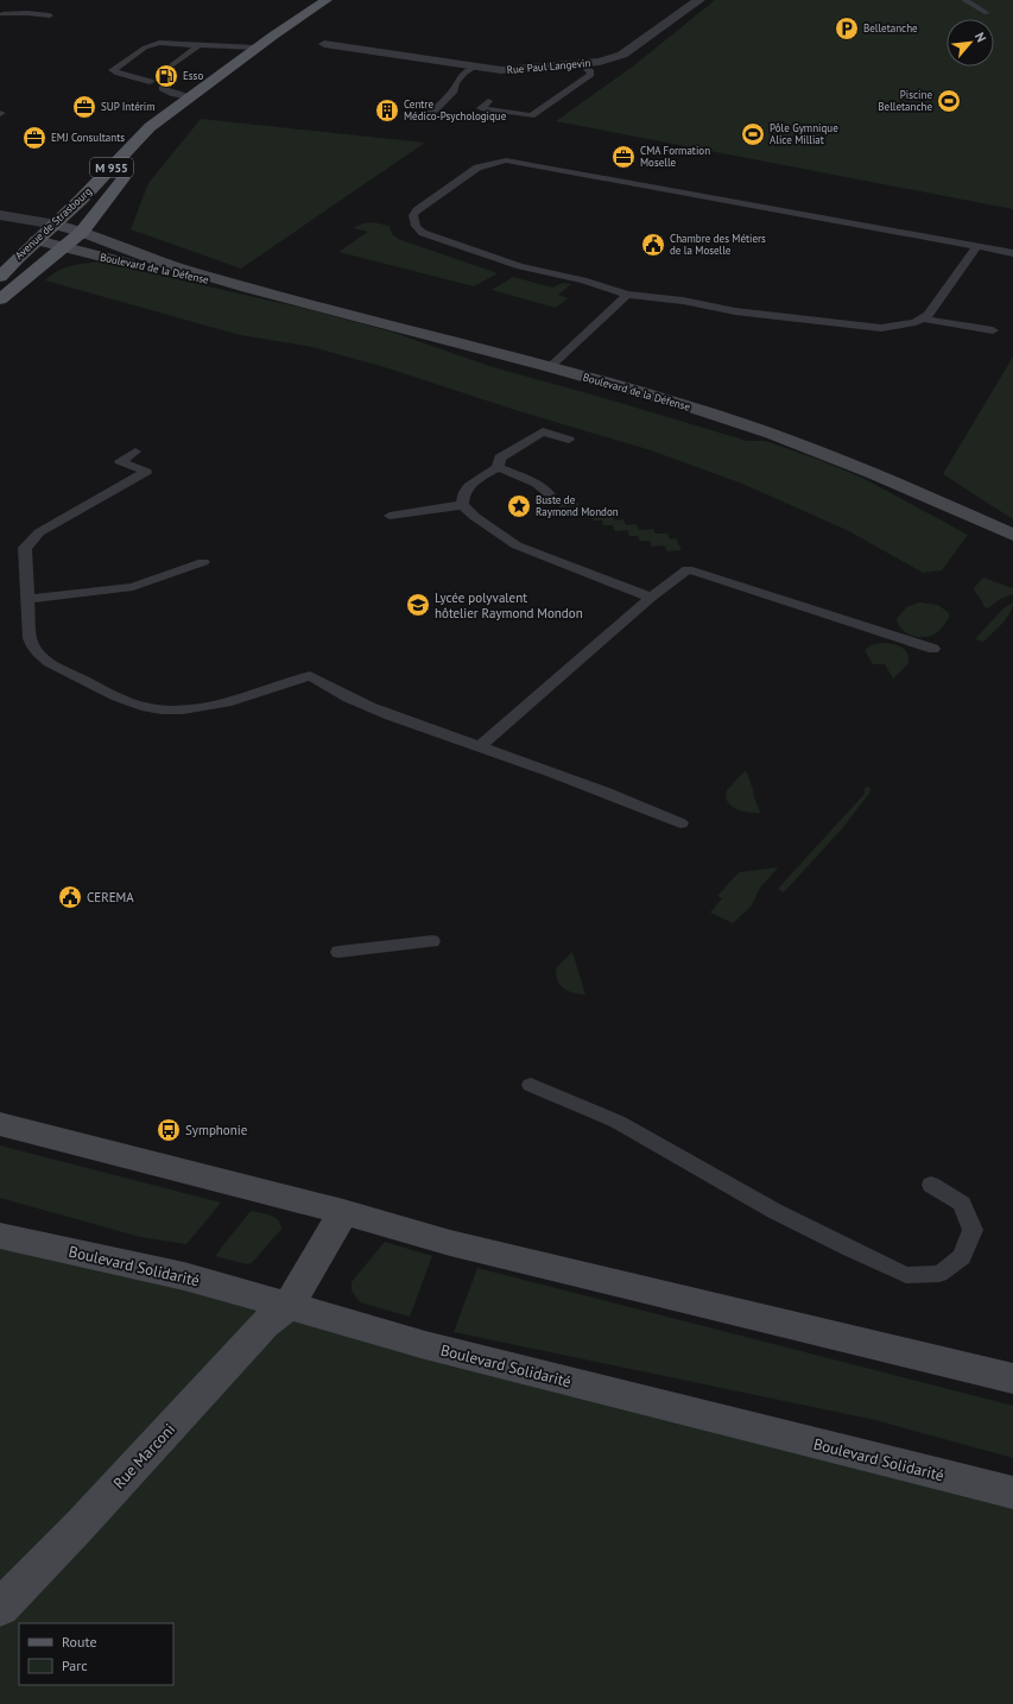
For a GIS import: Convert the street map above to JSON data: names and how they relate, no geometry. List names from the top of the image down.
{
  "streets": {
    "main road": ["M 955", "Avenue de Strasbourg"],
    "street": [
      "Rue Paul Langevin",
      "Boulevard de la Défense",
      "Boulevard Solidarité",
      "Rue Marconi"
    ]
  },
  "crossings": [
    ["Avenue de Strasbourg", "Boulevard de la Défense"],
    ["Boulevard Solidarité", "Rue Marconi"]
  ],
  "places": {
    "parking": ["Belletanche"],
    "fuel station": ["Esso"],
    "sports": ["Piscine Belletanche", "Pôle Gymnique Alice Milliat"],
    "office": ["SUP Intérim", "EMJ Consultants", "CMA Formation Moselle"],
    "building": ["Centre Médico-Psychologique"],
    "public building": ["Chambre des Métiers de la Moselle", "CEREMA"],
    "place": ["Buste de Raymond Mondon"],
    "school or university": ["Lycée polyvalent hôtelier Raymond Mondon"],
    "bus stop": ["Symphonie"]
  },
  "legend": ["Route", "Parc"],
  "north": "top right"
}
